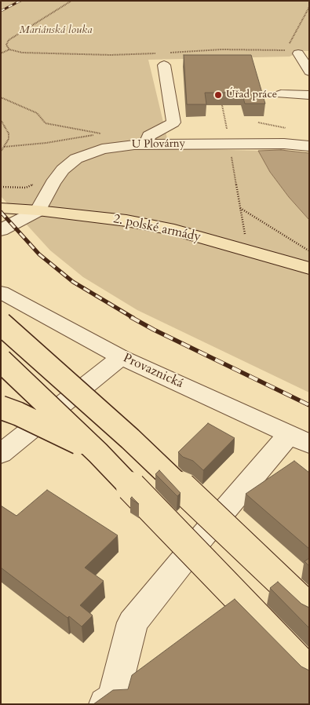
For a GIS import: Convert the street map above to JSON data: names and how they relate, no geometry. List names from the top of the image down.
{
  "streets": {
    "main road": ["2. polské armády"],
    "street": ["U Plovárny", "Provaznická"]
  },
  "crossings": [
    ["U Plovárny", "2. polské armády"]
  ],
  "parks": ["Mariánská louka"],
  "places": ["Úřad práce"]
}
